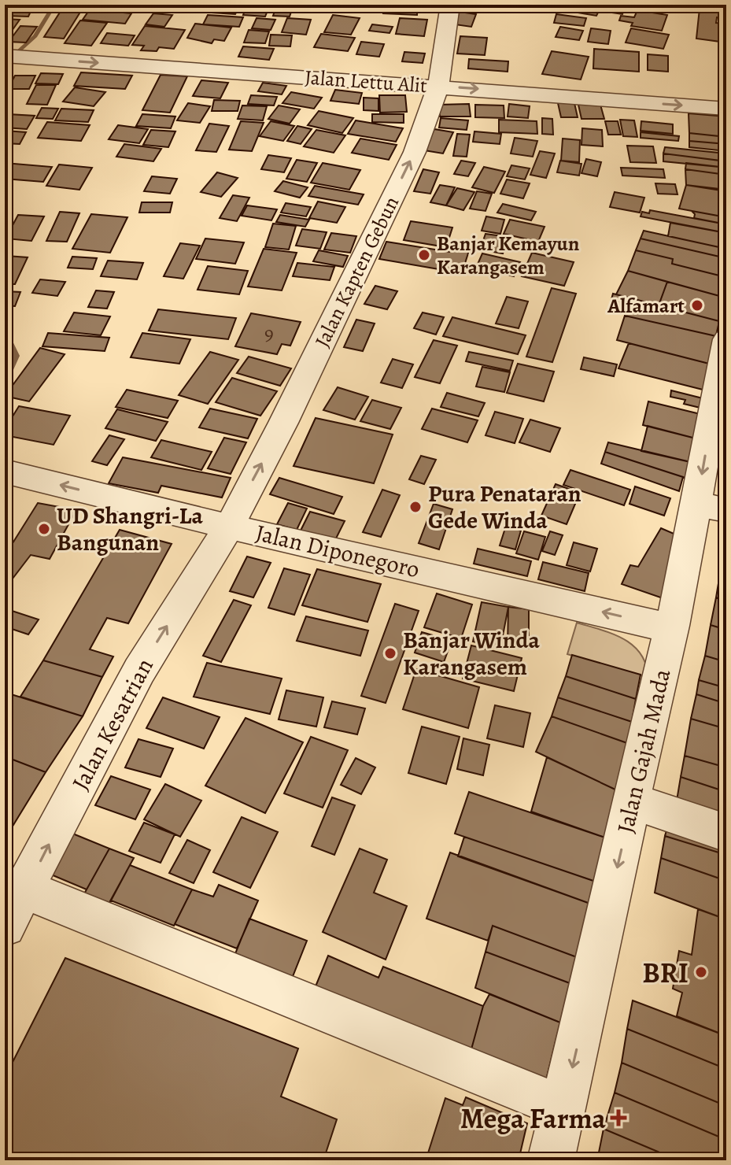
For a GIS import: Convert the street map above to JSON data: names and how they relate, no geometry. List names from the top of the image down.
{
  "streets": {
    "street": [
      "Jalan Lettu Alit",
      "Jalan Kapten Gebun",
      "Jalan Diponegoro",
      "Jalan Kesatrian",
      "Jalan Gajah Mada"
    ]
  },
  "crossings": [
    ["Jalan Lettu Alit", "Jalan Kapten Gebun"],
    ["Jalan Kapten Gebun", "Jalan Diponegoro"],
    ["Jalan Kapten Gebun", "Jalan Kesatrian"],
    ["Jalan Diponegoro", "Jalan Kesatrian"],
    ["Jalan Diponegoro", "Jalan Gajah Mada"]
  ],
  "one_way": [
    "Jalan Lettu Alit",
    "Jalan Kapten Gebun",
    "Jalan Diponegoro",
    "Jalan Kesatrian",
    "Jalan Gajah Mada"
  ],
  "places": {
    "other": [
      "Banjar Kemayun Karangasem",
      "Alfamart",
      "Pura Penataran Gede Winda",
      "UD Shangri-La Bangunan",
      "Banjar Winda Karangasem",
      "BRI"
    ],
    "health": ["Mega Farma"]
  },
  "house_numbers": ["9"]
}
